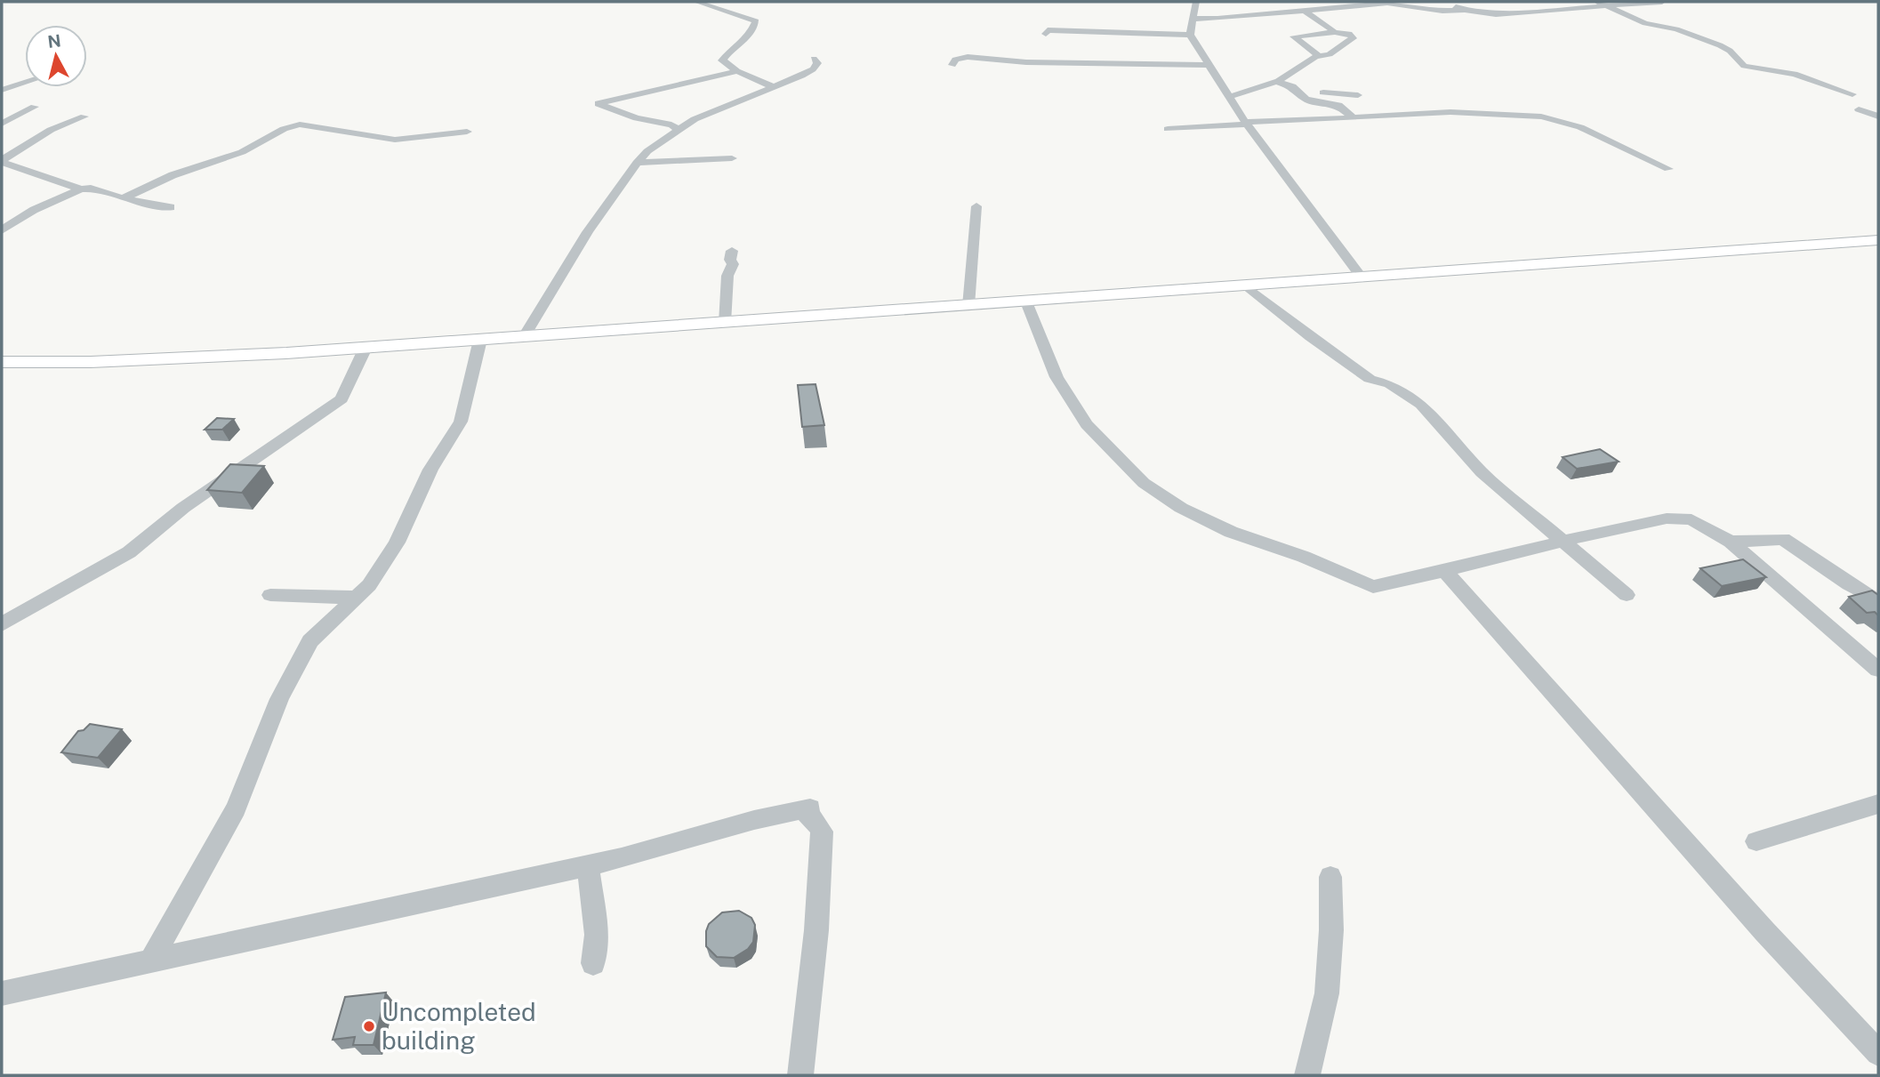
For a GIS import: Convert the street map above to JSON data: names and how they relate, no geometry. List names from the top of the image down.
{
  "places": ["Uncompleted building"],
  "north": "top"
}
